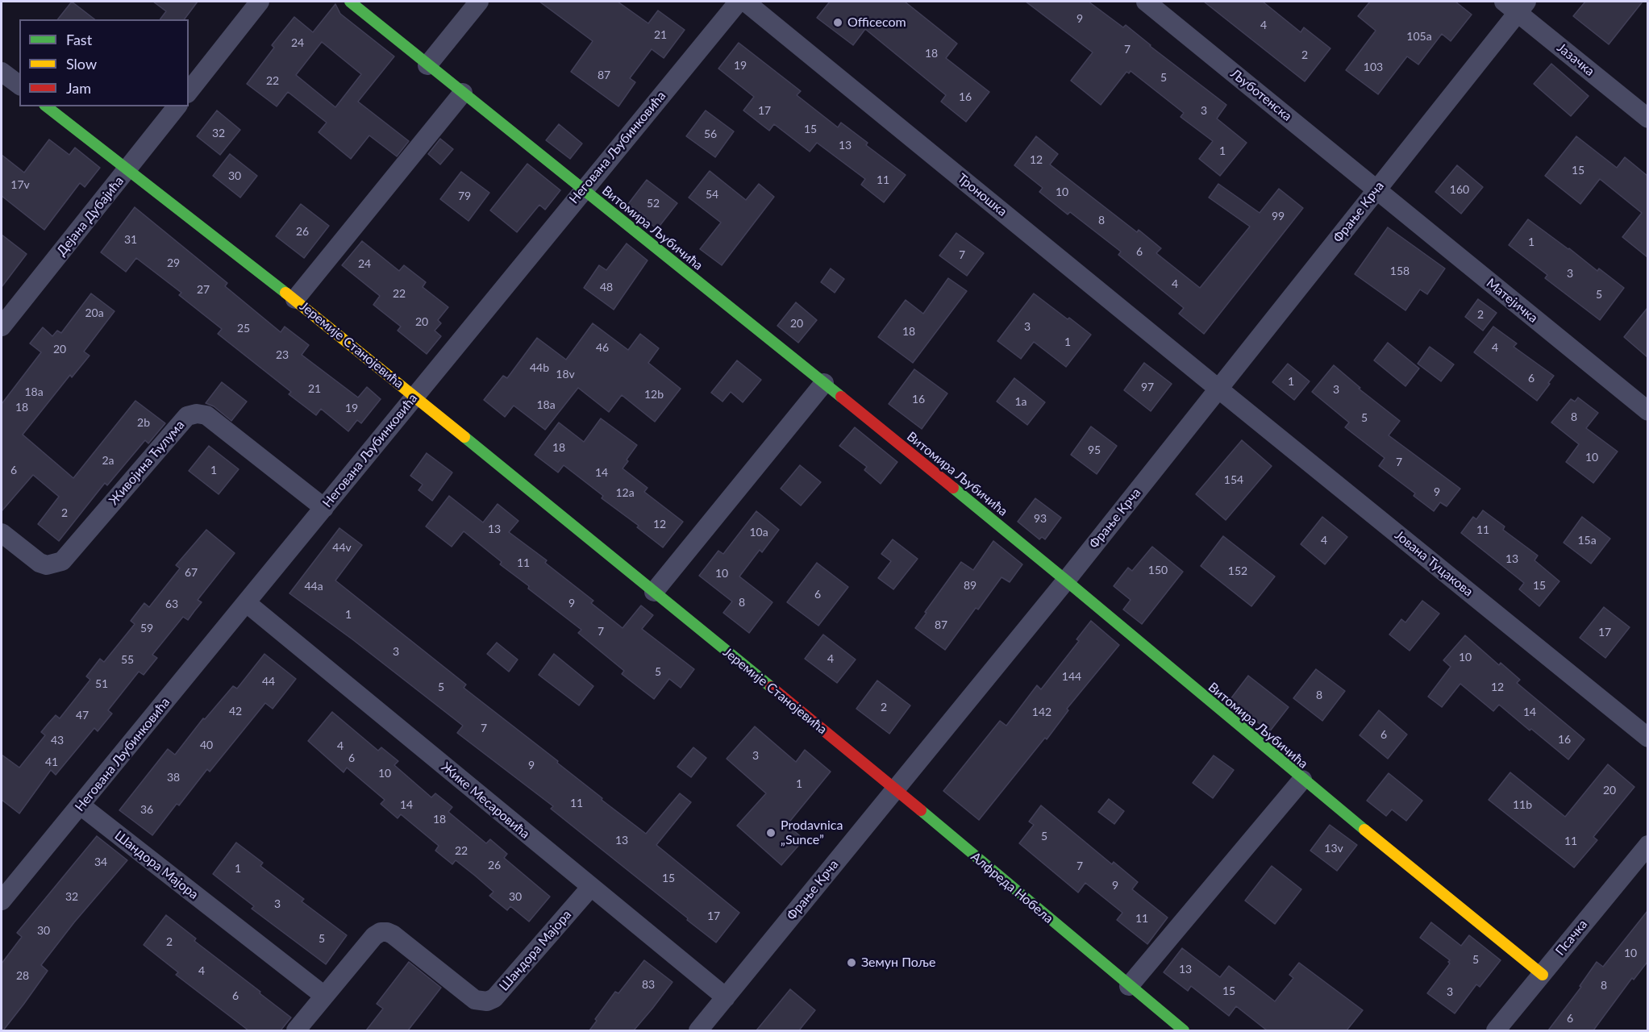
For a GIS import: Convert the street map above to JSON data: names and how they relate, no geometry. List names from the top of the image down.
{
  "streets": {
    "street": [
      "Јазачка",
      "Љуботенска",
      "Негована Љубинковића",
      "Троношка",
      "Фрање Крча",
      "Дејана Дубајића",
      "Витомира Љубичића",
      "Матејичка",
      "Јеремије Станојевића",
      "Живојина Ћулума",
      "Јована Туцакова",
      "Жике Месаровића",
      "Шандора Мајора",
      "Алфреда Нобела",
      "Псачка"
    ]
  },
  "crossings": [
    ["Јазачка", "Фрање Крча"],
    ["Љуботенска", "Фрање Крча"],
    ["Љуботенска", "Матејичка"],
    ["Негована Љубинковића", "Витомира Љубичића"],
    ["Негована Љубинковића", "Јеремије Станојевића"],
    ["Негована Љубинковића", "Живојина Ћулума"],
    ["Негована Љубинковића", "Жике Месаровића"],
    ["Негована Љубинковића", "Шандора Мајора"],
    ["Троношка", "Фрање Крча"],
    ["Троношка", "Јована Туцакова"],
    ["Фрање Крча", "Витомира Љубичића"],
    ["Фрање Крча", "Матејичка"],
    ["Фрање Крча", "Јеремије Станојевића"],
    ["Фрање Крча", "Јована Туцакова"],
    ["Фрање Крча", "Жике Месаровића"],
    ["Фрање Крча", "Алфреда Нобела"],
    ["Дејана Дубајића", "Јеремије Станојевића"],
    ["Витомира Љубичића", "Псачка"],
    ["Јеремије Станојевића", "Алфреда Нобела"],
    ["Жике Месаровића", "Шандора Мајора"]
  ],
  "places": ["Officecom", "Prodavnica „Sunce”", "Земун Поље"],
  "house_numbers": [
    "9",
    "4",
    "21",
    "105a",
    "24",
    "7",
    "18",
    "2",
    "19",
    "103",
    "87",
    "5",
    "22",
    "16",
    "17",
    "3",
    "15",
    "32",
    "56",
    "13",
    "1",
    "12",
    "15",
    "30",
    "11",
    "17v",
    "160",
    "10",
    "54",
    "79",
    "52",
    "99",
    "8",
    "26",
    "31",
    "1",
    "6",
    "7",
    "29",
    "24",
    "158",
    "3",
    "4",
    "48",
    "27",
    "22",
    "5",
    "20a",
    "2",
    "20",
    "20",
    "3",
    "25",
    "18",
    "1",
    "46",
    "4",
    "20",
    "23",
    "44b",
    "18v",
    "6",
    "1",
    "97",
    "21",
    "3",
    "18a",
    "12b",
    "16",
    "1a",
    "18a",
    "18",
    "19",
    "8",
    "5",
    "2b",
    "18",
    "95",
    "10",
    "2a",
    "7",
    "6",
    "1",
    "14",
    "154",
    "9",
    "12a",
    "2",
    "93",
    "12",
    "13",
    "11",
    "10a",
    "4",
    "15a",
    "44v",
    "13",
    "11",
    "150",
    "152",
    "67",
    "10",
    "89",
    "15",
    "44a",
    "6",
    "8",
    "9",
    "63",
    "1",
    "87",
    "59",
    "7",
    "17",
    "3",
    "10",
    "4",
    "55",
    "5",
    "144",
    "44",
    "51",
    "5",
    "12",
    "8",
    "2",
    "42",
    "142",
    "14",
    "47",
    "7",
    "6",
    "16",
    "43",
    "40",
    "4",
    "3",
    "6",
    "41",
    "9",
    "10",
    "38",
    "1",
    "20",
    "11",
    "14",
    "11b",
    "36",
    "18",
    "5",
    "13",
    "11",
    "13v",
    "22",
    "34",
    "26",
    "7",
    "1",
    "15",
    "9",
    "32",
    "30",
    "3",
    "17",
    "11",
    "30",
    "5",
    "2",
    "10",
    "5",
    "13",
    "4",
    "28",
    "83",
    "8",
    "15",
    "3",
    "6",
    "6"
  ],
  "legend": ["Fast", "Slow", "Jam"]
}
